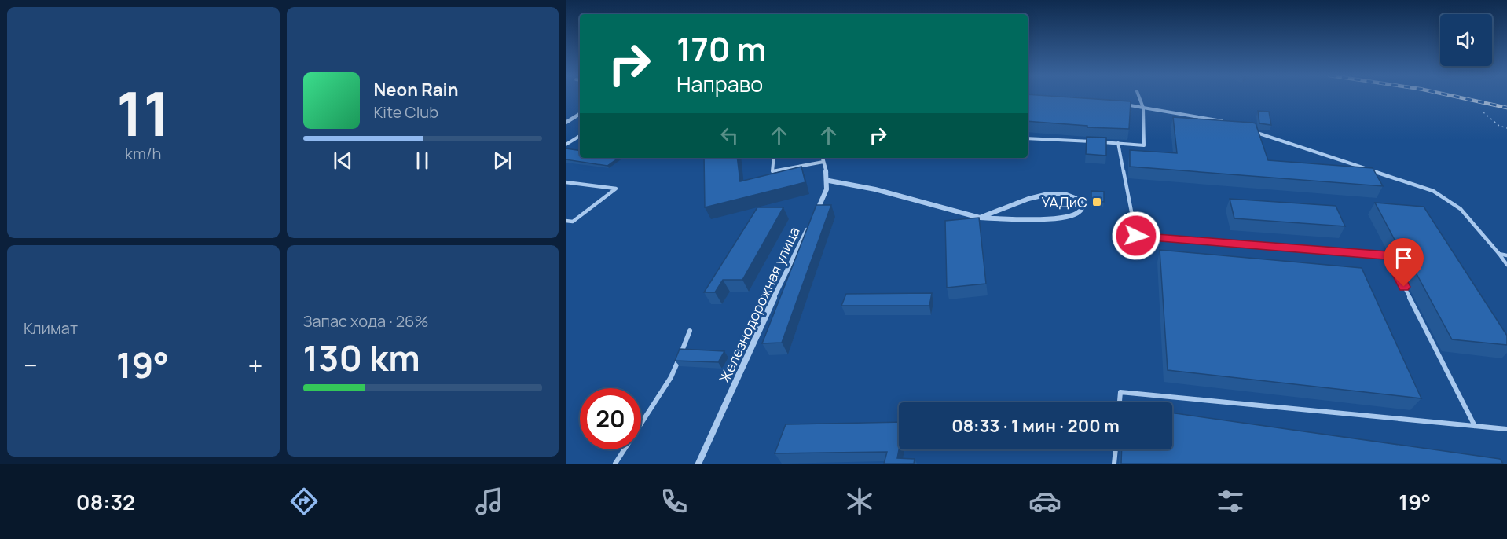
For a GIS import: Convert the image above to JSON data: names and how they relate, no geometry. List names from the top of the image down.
{
  "streets": {
    "street": ["Железнодорожная улица"]
  },
  "places": {
    "transit": ["УАДиС"]
  },
  "page": {
    "tile": [
      ["11", "km/h"],
      "Климат",
      ["Запас хода · 26%", "130 km"]
    ],
    "turn": ["170 m", "Направо"],
    "song": ["Neon Rain", "Kite Club"],
    "heat": ["−", "19°", "+"],
    "limit": "20",
    "trip": "08:33 · 1 мин · 200 m",
    "tabs": ["08:32", "19°"]
  }
}
